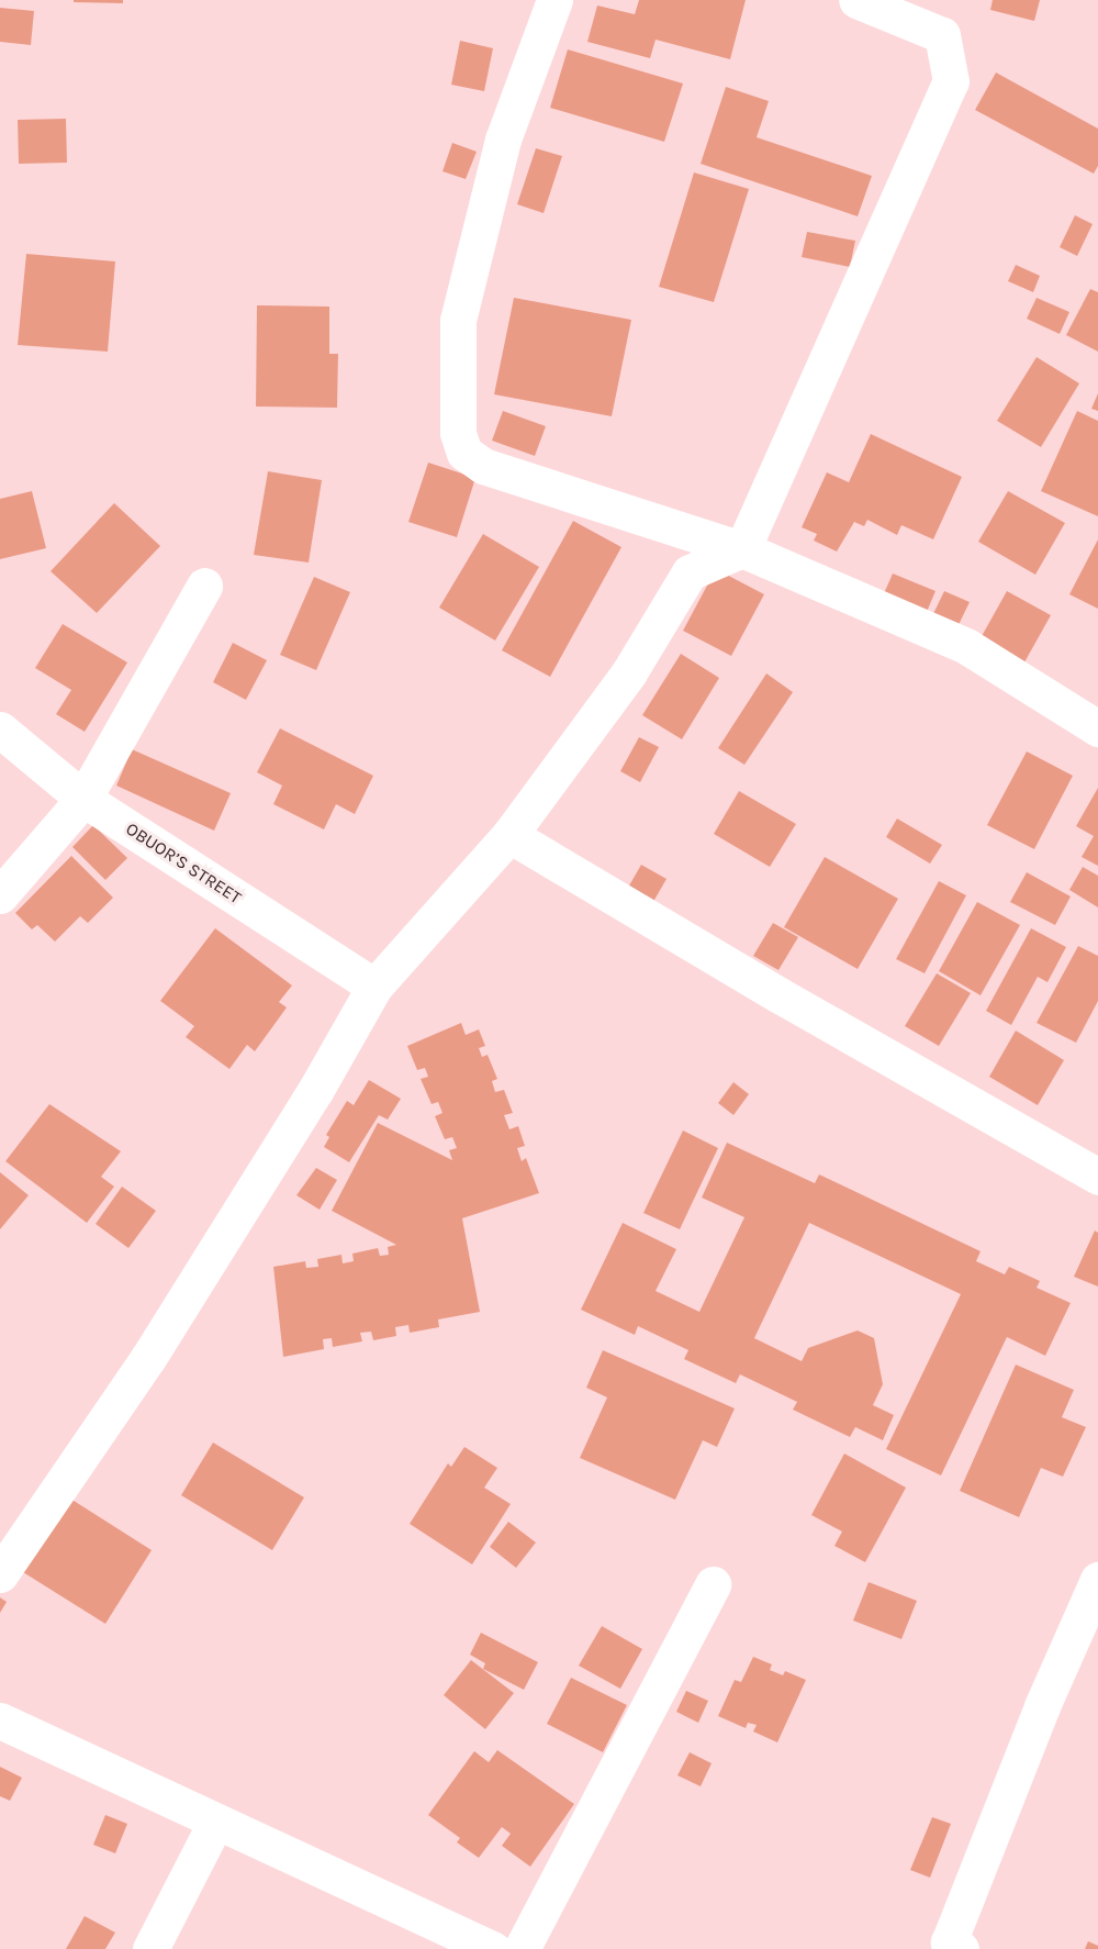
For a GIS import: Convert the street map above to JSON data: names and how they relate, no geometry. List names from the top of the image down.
{
  "streets": {
    "street": ["OBUOR’S STREET"]
  }
}
